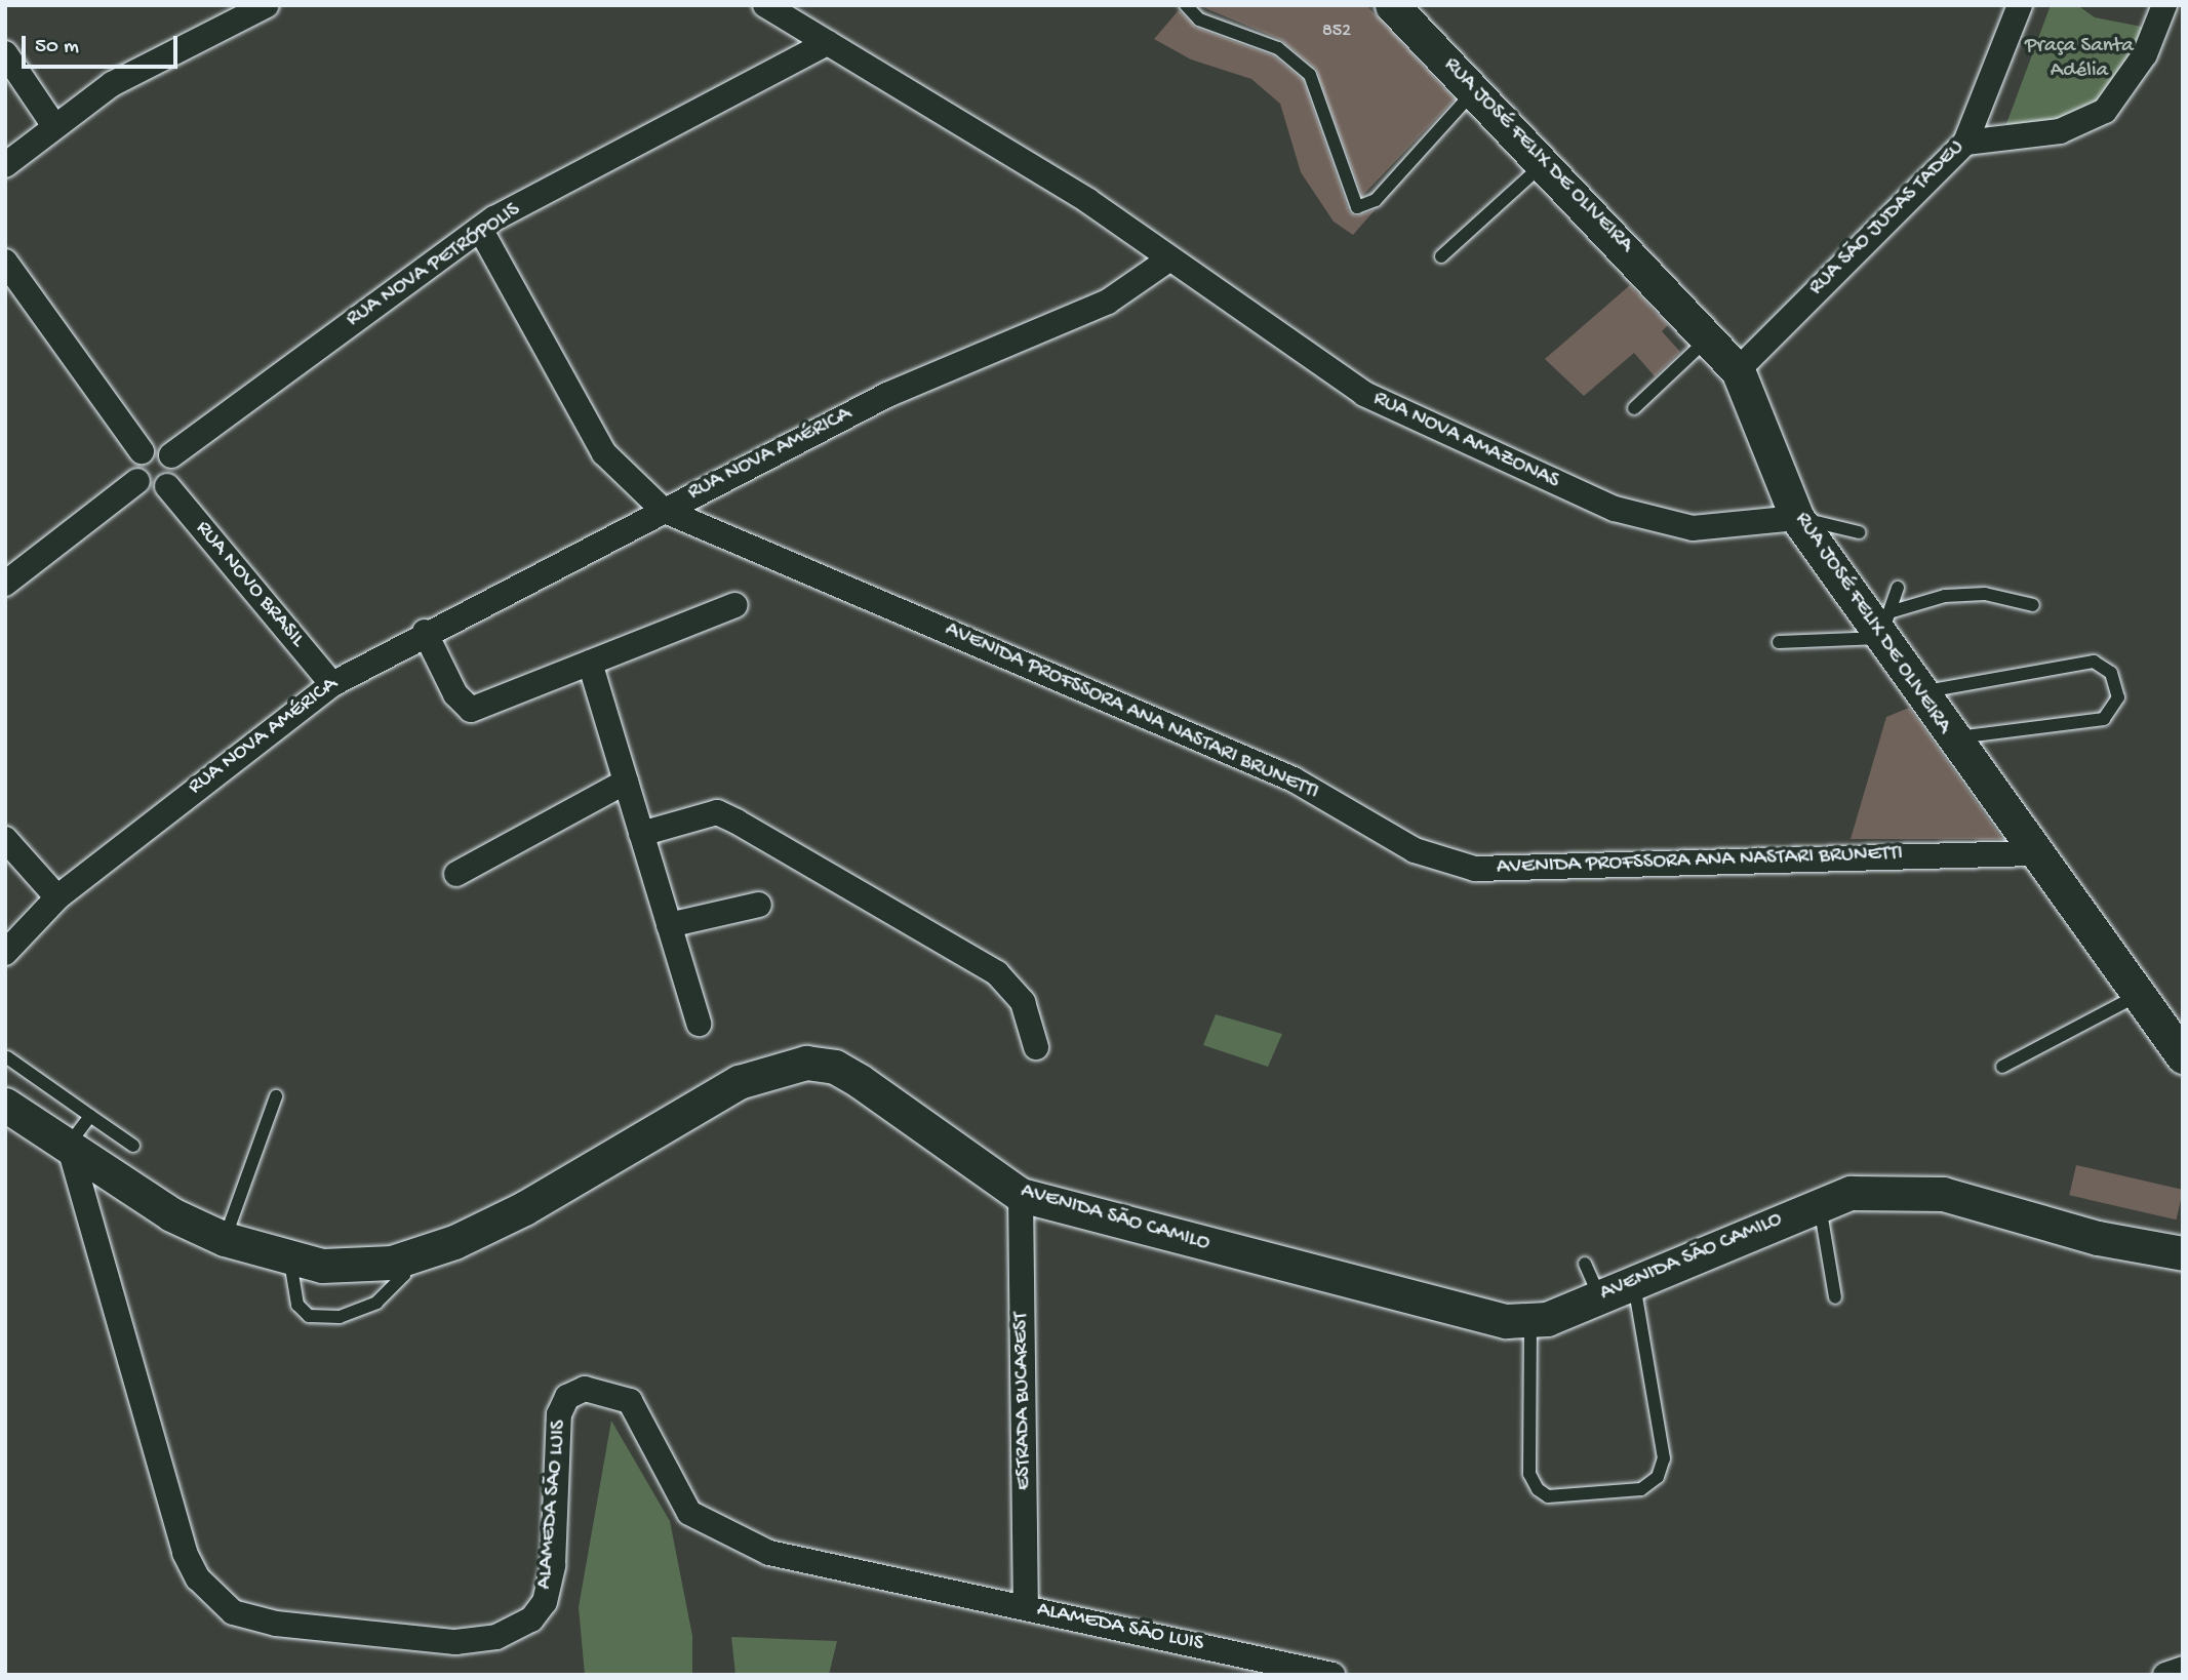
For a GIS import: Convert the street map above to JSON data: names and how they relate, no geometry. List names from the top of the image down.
{
  "streets": {
    "main road": ["RUA JOSÉ FELIX DE OLIVEIRA", "AVENIDA SÃO CAMILO"],
    "street": [
      "RUA SÃO JUDAS TADEU",
      "RUA NOVA PETRÓPOLIS",
      "RUA NOVA AMAZONAS",
      "RUA NOVA AMÉRICA",
      "RUA NOVO BRASIL",
      "AVENIDA PROFSSORA ANA NASTARI BRUNETTI",
      "ESTRADA BUCAREST",
      "ALAMEDA SÃO LUIS"
    ]
  },
  "crossings": [
    ["RUA JOSÉ FELIX DE OLIVEIRA", "RUA SÃO JUDAS TADEU"],
    ["RUA JOSÉ FELIX DE OLIVEIRA", "RUA NOVA AMAZONAS"],
    ["RUA JOSÉ FELIX DE OLIVEIRA", "AVENIDA PROFSSORA ANA NASTARI BRUNETTI"],
    ["RUA NOVA PETRÓPOLIS", "RUA NOVO BRASIL"],
    ["RUA NOVA PETRÓPOLIS", "AVENIDA PROFSSORA ANA NASTARI BRUNETTI"],
    ["RUA NOVA AMAZONAS", "RUA NOVA AMÉRICA"],
    ["RUA NOVA AMÉRICA", "RUA NOVO BRASIL"],
    ["RUA NOVA AMÉRICA", "AVENIDA PROFSSORA ANA NASTARI BRUNETTI"],
    ["AVENIDA SÃO CAMILO", "ESTRADA BUCAREST"],
    ["AVENIDA SÃO CAMILO", "ALAMEDA SÃO LUIS"],
    ["ESTRADA BUCAREST", "ALAMEDA SÃO LUIS"]
  ],
  "parks": ["Praça Santa Adélia"],
  "house_numbers": ["852"],
  "scale_bar": "50 m"
}
